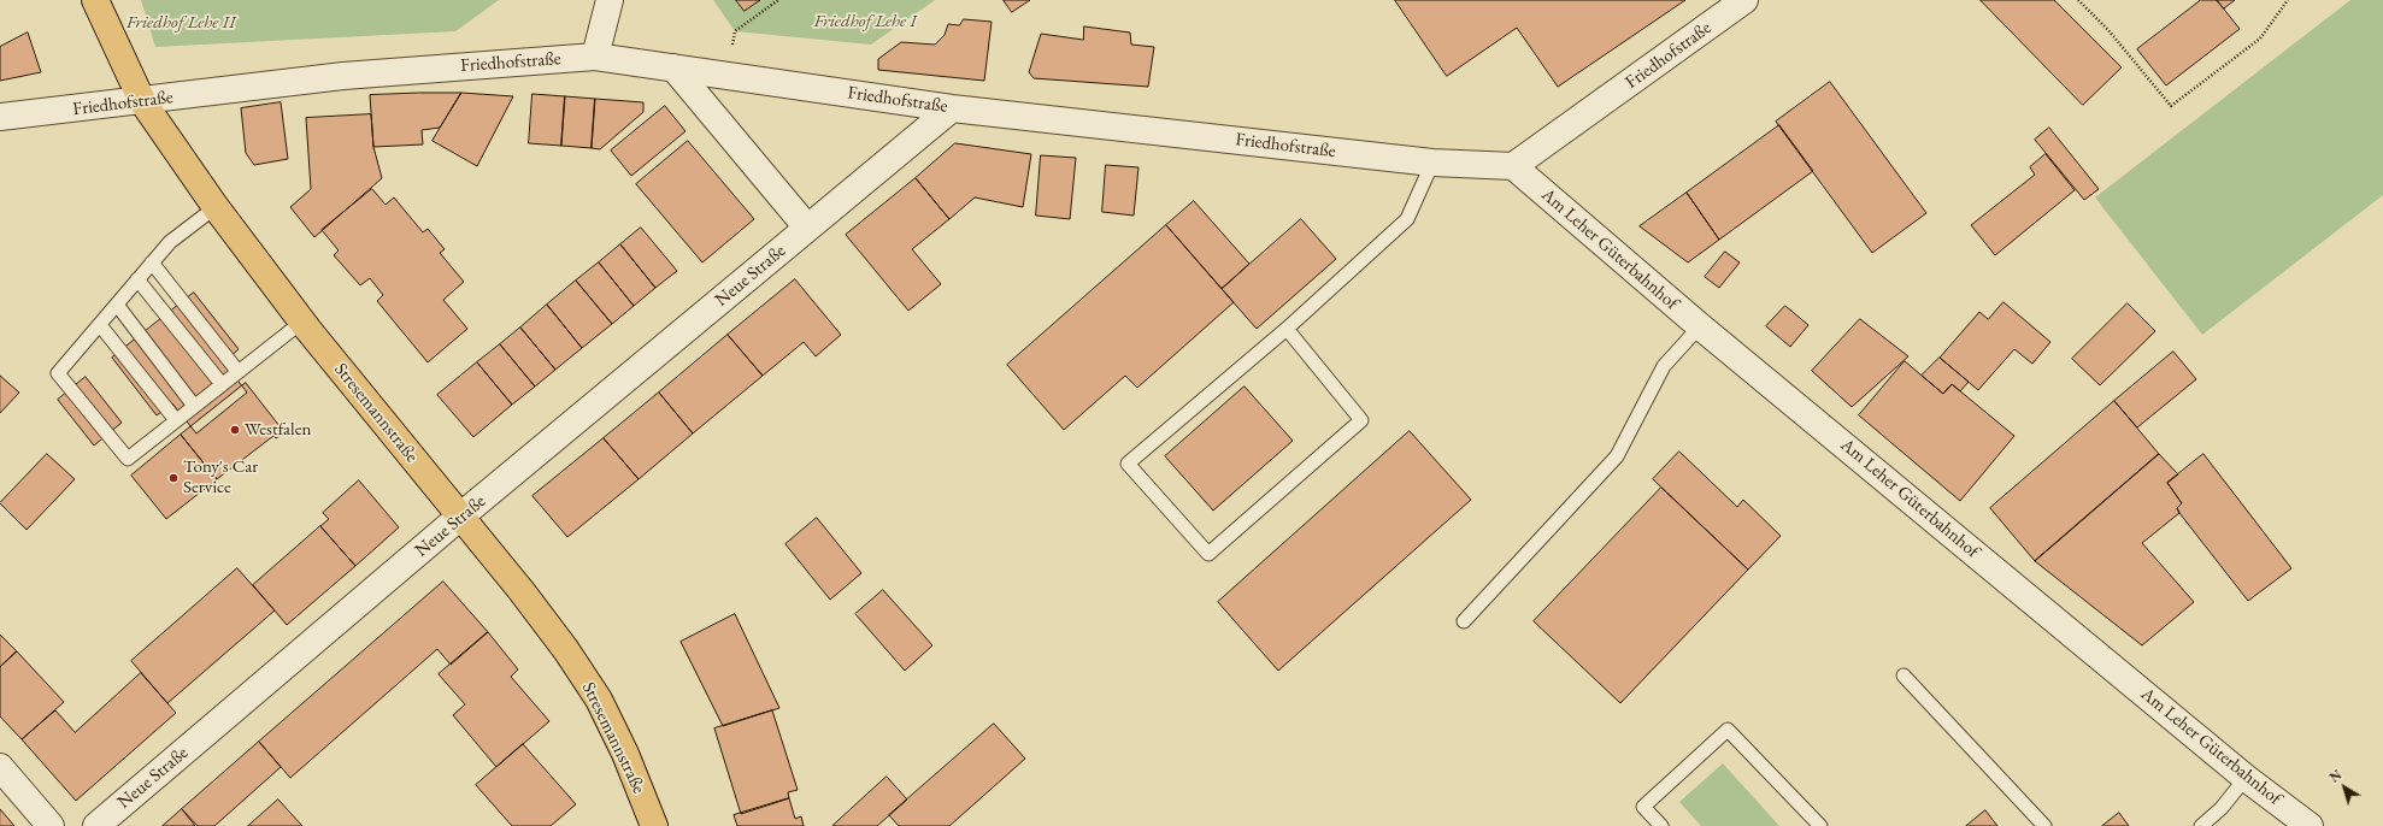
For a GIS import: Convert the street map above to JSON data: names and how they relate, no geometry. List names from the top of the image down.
{
  "streets": {
    "main road": ["Stresemannstraße"],
    "street": ["Friedhofstraße", "Am Leher Güterbahnhof", "Neue Straße"]
  },
  "crossings": [
    ["Friedhofstraße", "Am Leher Güterbahnhof"],
    ["Friedhofstraße", "Neue Straße"],
    ["Friedhofstraße", "Stresemannstraße"],
    ["Neue Straße", "Stresemannstraße"]
  ],
  "parks": ["Friedhof Lehe I", "Friedhof Lehe II"],
  "places": ["Westfalen", "Tony's Car Service"],
  "north": "top left"
}
